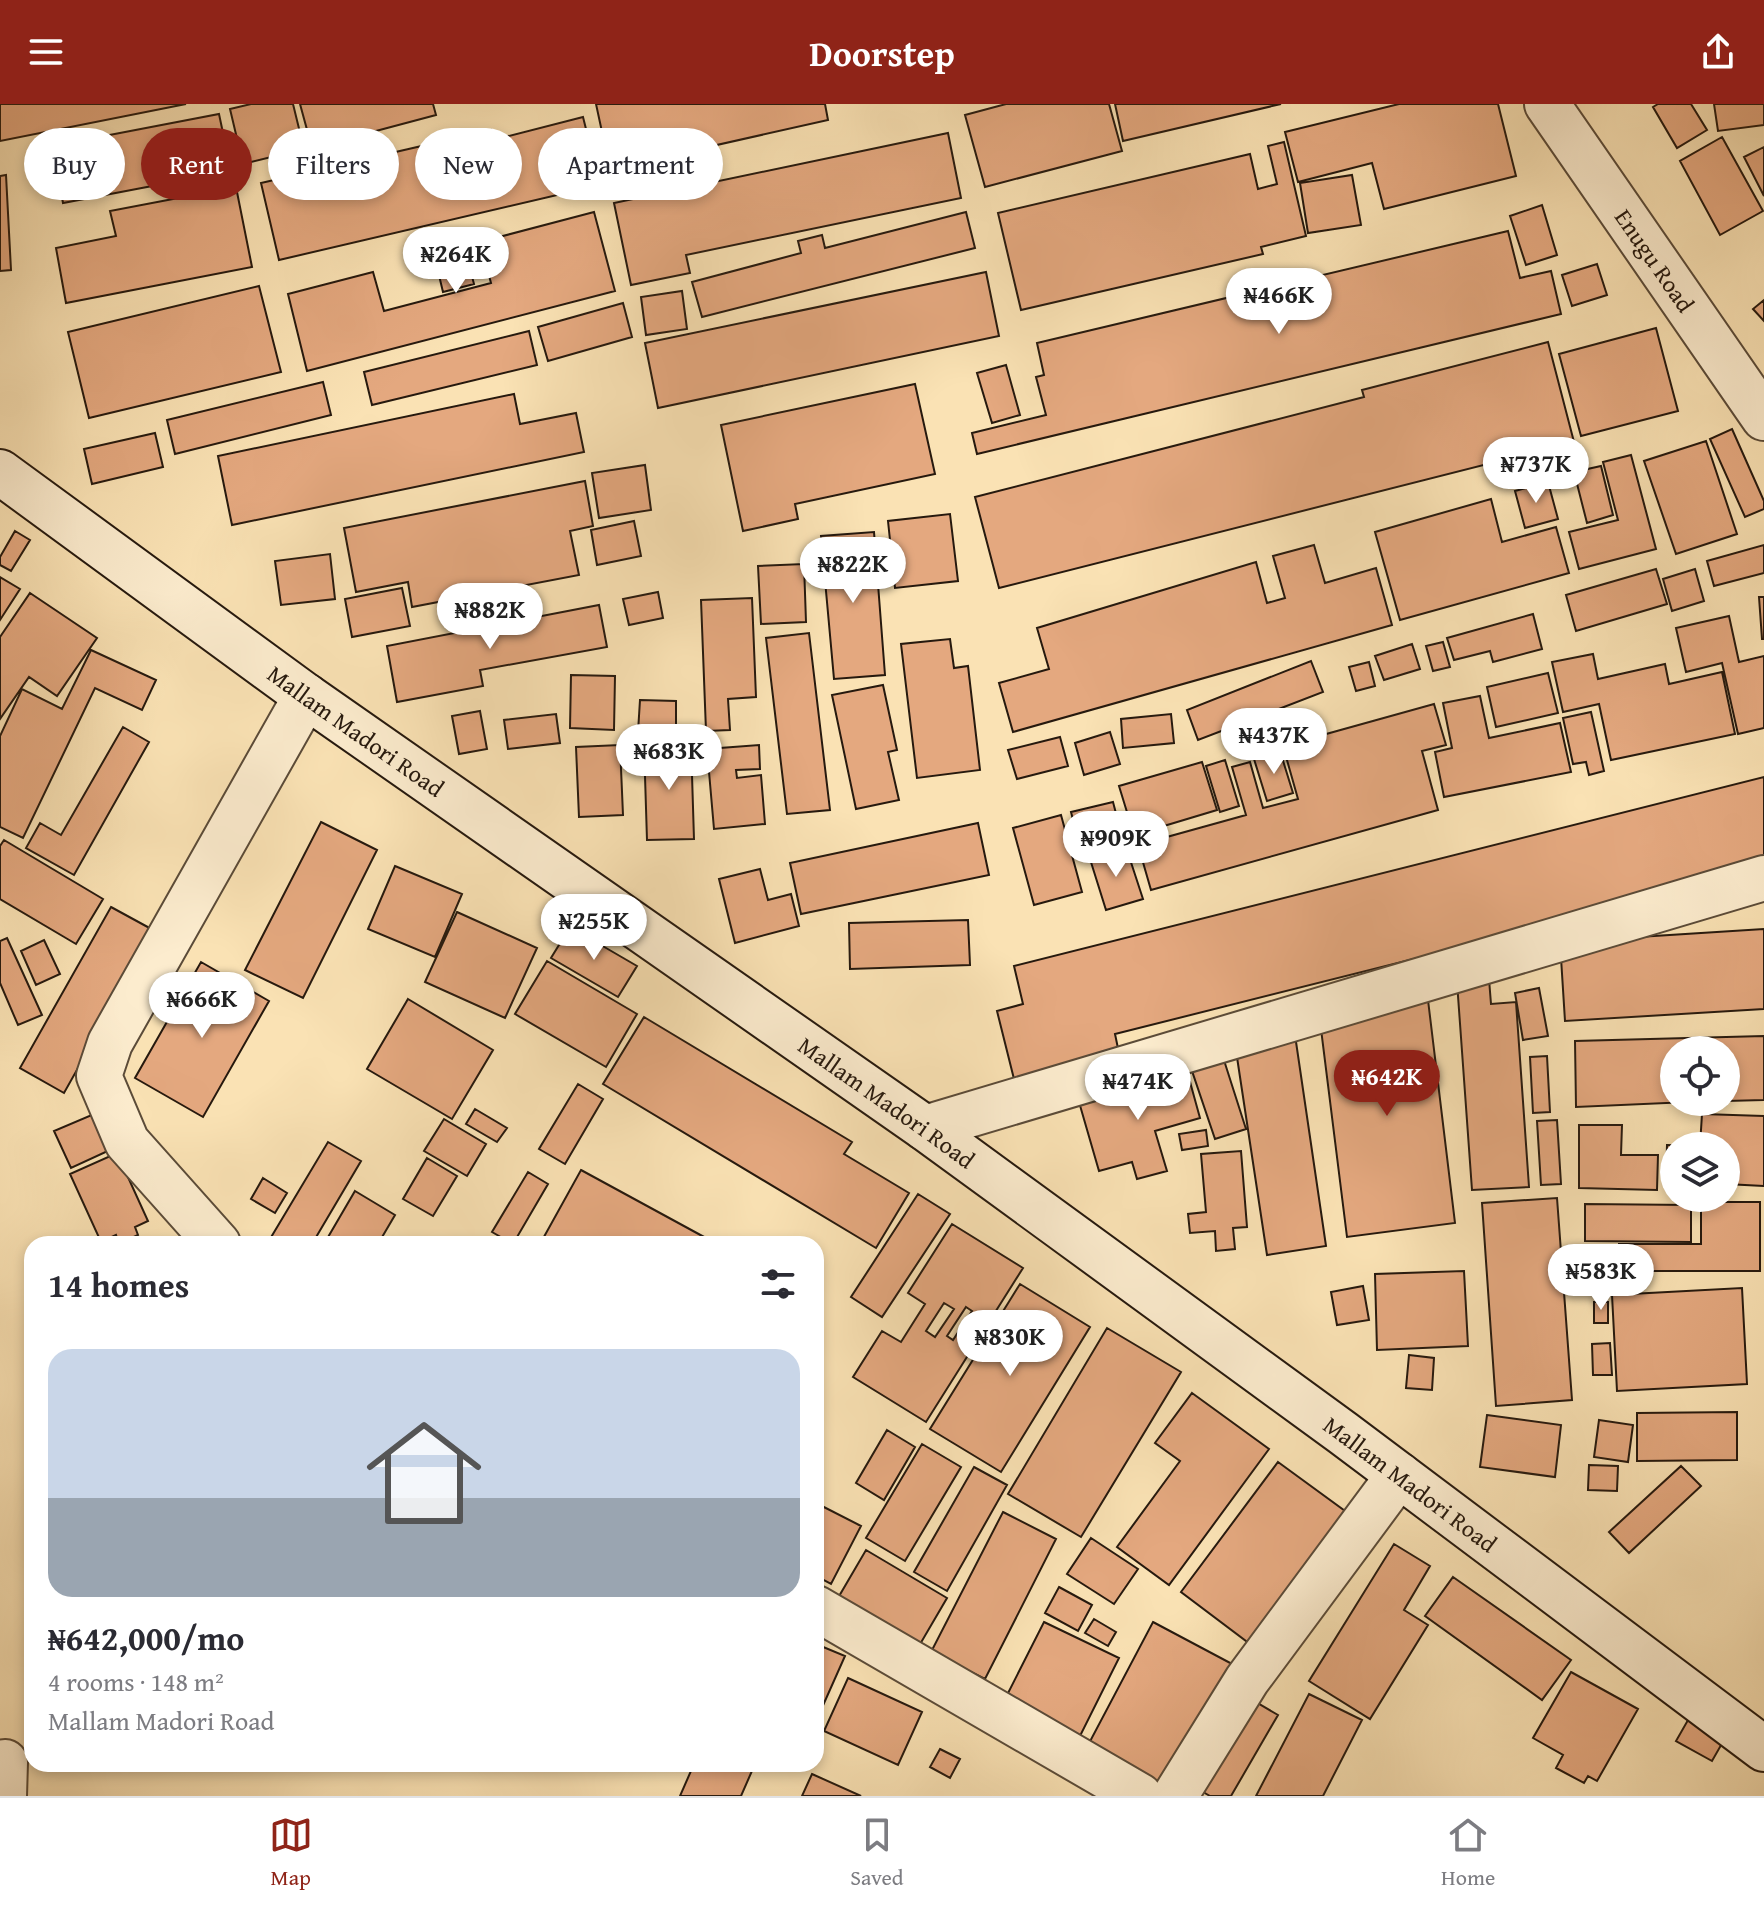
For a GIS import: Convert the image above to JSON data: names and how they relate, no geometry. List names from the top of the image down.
{
  "streets": {
    "street": ["Enugu Road", "Mallam Madori Road"]
  },
  "page": {
    "header": "Doorstep",
    "chip": [
      "Buy",
      "Rent",
      "Filters",
      "New",
      "Apartment"
    ],
    "price": [
      "₦264K",
      "₦466K",
      "₦737K",
      "₦822K",
      "₦882K",
      "₦437K",
      "₦683K",
      "₦909K",
      "₦255K",
      "₦666K",
      "₦642K",
      "₦474K",
      "₦583K",
      "₦830K"
    ],
    "heading": "14 homes",
    "list": [
      {
        "name": "₦642,000/mo",
        "note": "4 rooms · 148 m² · Mallam Madori Road"
      }
    ],
    "tabs": ["Map", "Saved", "Home"]
  }
}
